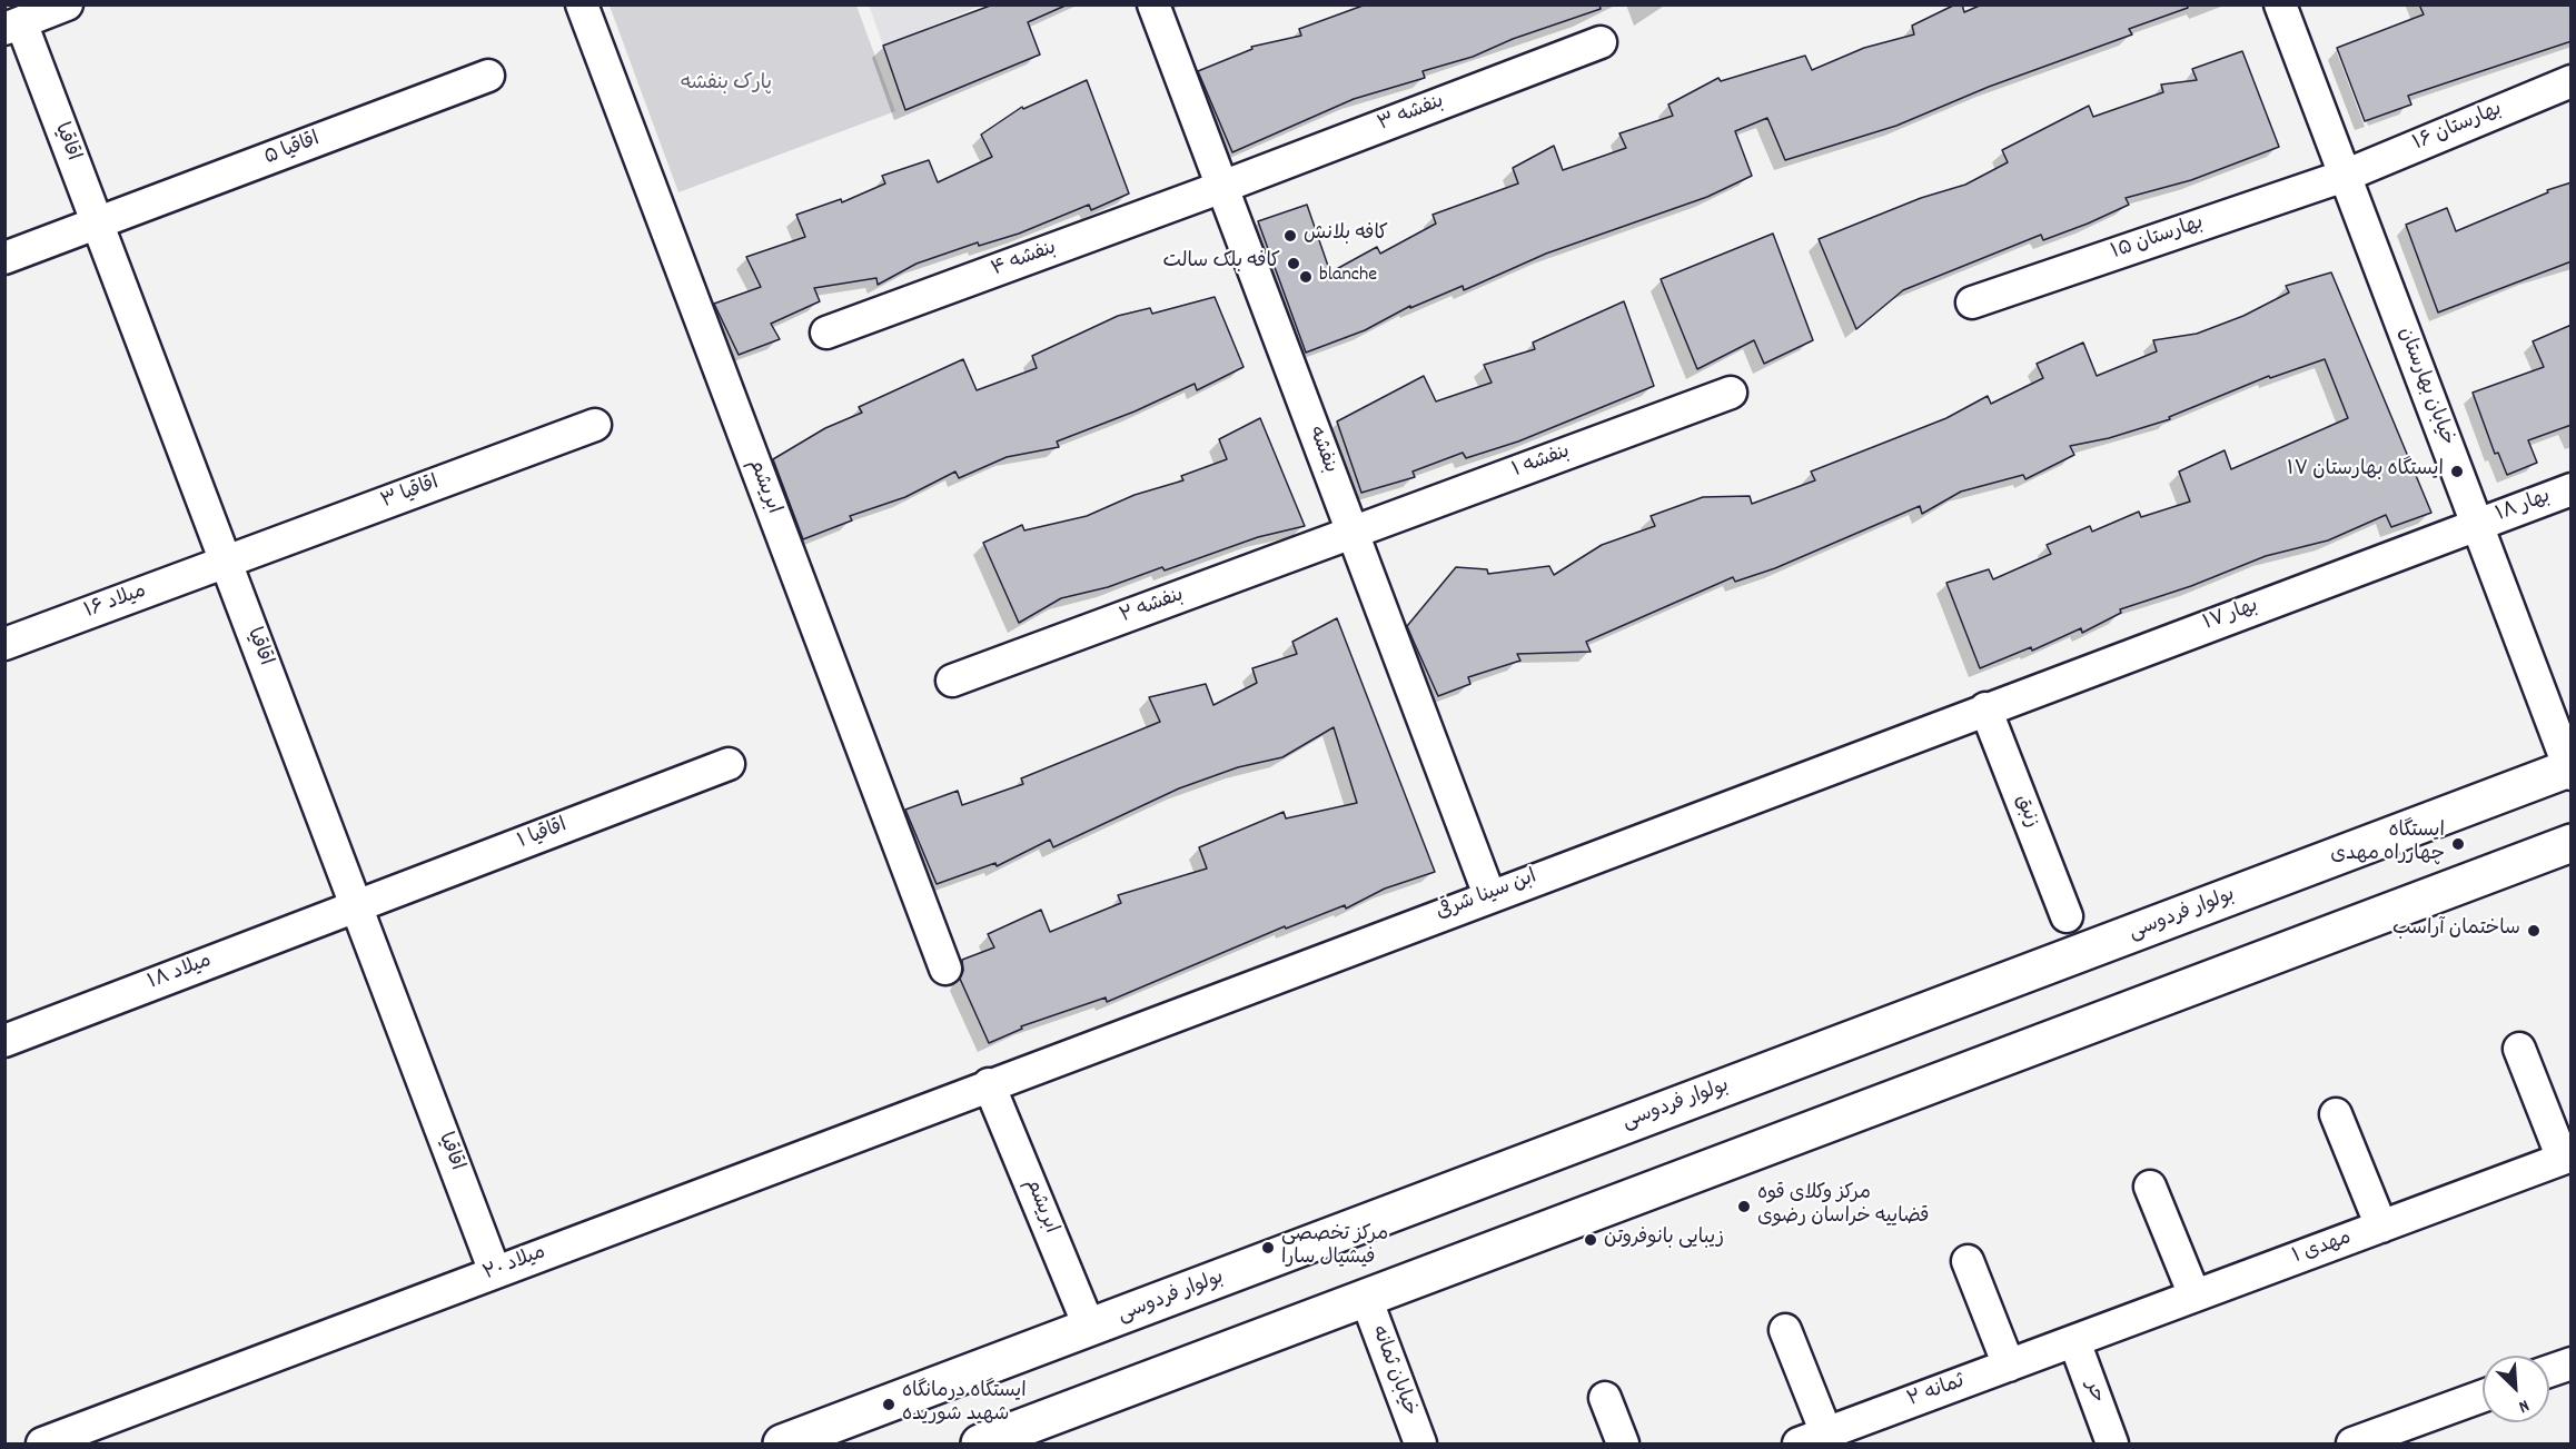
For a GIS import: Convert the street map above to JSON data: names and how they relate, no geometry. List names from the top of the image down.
{
  "streets": {
    "main road": ["بولوار فردوسی"],
    "street": [
      "بنفشه ۳",
      "بهارستان ۱۶",
      "اقاقیا",
      "اقاقیا ۵",
      "بهارستان ۱۵",
      "بنفشه ۴",
      "خیابان بهارستان",
      "بنفشه",
      "بنفشه ۱",
      "ابریشم",
      "اقاقیا ۳",
      "بهار ۱۸",
      "میلاد ۱۶",
      "بنفشه ۲",
      "بهار ۱۷",
      "زنبق",
      "اقاقیا ۱",
      "ابن سینا شرقی",
      "میلاد ۱۸",
      "مهدی ۱",
      "میلاد ۲۰",
      "خیابان ثمانه",
      "ثمانه ۲",
      "حر"
    ]
  },
  "crossings": [
    ["بنفشه ۳", "بنفشه ۴"],
    ["بنفشه ۳", "بنفشه"],
    ["بهارستان ۱۶", "بهارستان ۱۵"],
    ["بهارستان ۱۶", "خیابان بهارستان"],
    ["اقاقیا", "اقاقیا ۵"],
    ["اقاقیا", "اقاقیا ۳"],
    ["اقاقیا", "میلاد ۱۶"],
    ["اقاقیا", "اقاقیا ۱"],
    ["اقاقیا", "میلاد ۱۸"],
    ["اقاقیا", "میلاد ۲۰"],
    ["بهارستان ۱۵", "خیابان بهارستان"],
    ["بنفشه ۴", "بنفشه"],
    ["خیابان بهارستان", "بهار ۱۸"],
    ["خیابان بهارستان", "بهار ۱۷"],
    ["خیابان بهارستان", "بولوار فردوسی"],
    ["بنفشه", "بنفشه ۱"],
    ["بنفشه", "بنفشه ۲"],
    ["بنفشه", "ابن سینا شرقی"],
    ["بنفشه ۱", "بنفشه ۲"],
    ["ابریشم", "ابن سینا شرقی"],
    ["ابریشم", "بولوار فردوسی"],
    ["ابریشم", "میلاد ۲۰"],
    ["اقاقیا ۳", "میلاد ۱۶"],
    ["بهار ۱۸", "بهار ۱۷"],
    ["بهار ۱۷", "زنبق"],
    ["بهار ۱۷", "ابن سینا شرقی"],
    ["زنبق", "ابن سینا شرقی"],
    ["اقاقیا ۱", "میلاد ۱۸"],
    ["ابن سینا شرقی", "میلاد ۲۰"],
    ["مهدی ۱", "ثمانه ۲"],
    ["مهدی ۱", "حر"],
    ["ثمانه ۲", "حر"]
  ],
  "parks": ["پارک بنفشه"],
  "places": [
    "کافه بلانش",
    "کافه بلک سالت",
    "blanche",
    "ایستگاه بهارستان ۱۷",
    "ایستگاه چهارراه مهدی",
    "ساختمان آراسب",
    "مرکز وکلای قوه قضاییه خراسان رضوی",
    "زیبایی بانوفروتن",
    "مرکز تخصصی فیشیال سارا",
    "ایستگاه درمانگاه شهید شوریده"
  ],
  "north": "bottom right"
}
